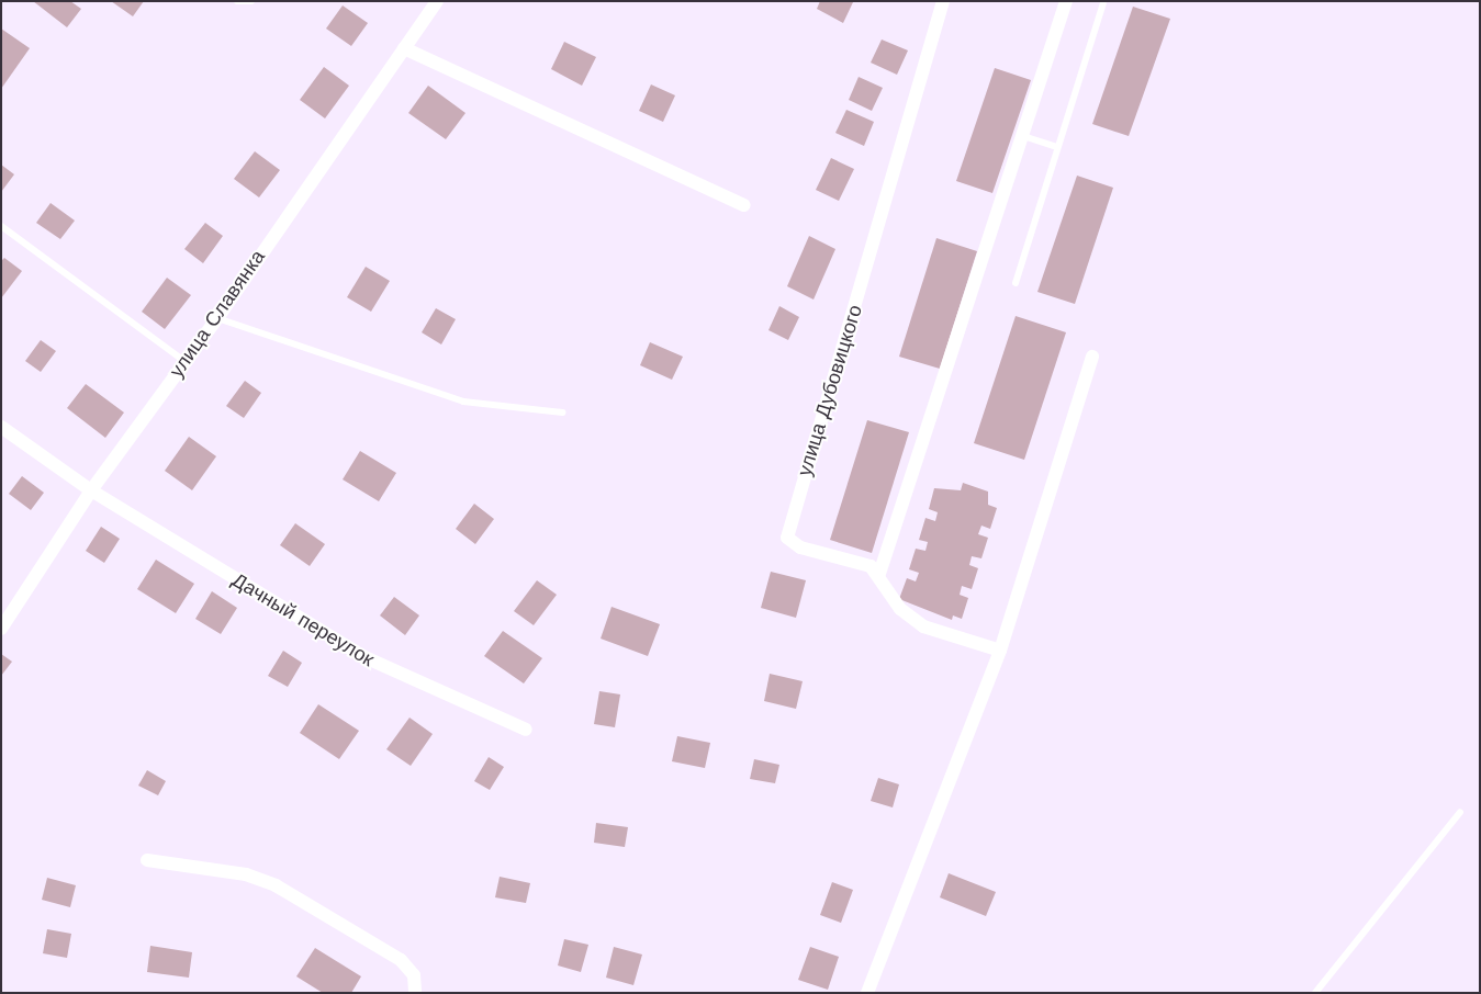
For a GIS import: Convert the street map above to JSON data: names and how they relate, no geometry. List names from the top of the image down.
{
  "streets": {
    "street": ["улица Славянка", "улица Дубовицкого", "Дачный переулок"]
  },
  "crossings": [
    ["улица Славянка", "Дачный переулок"]
  ]
}
